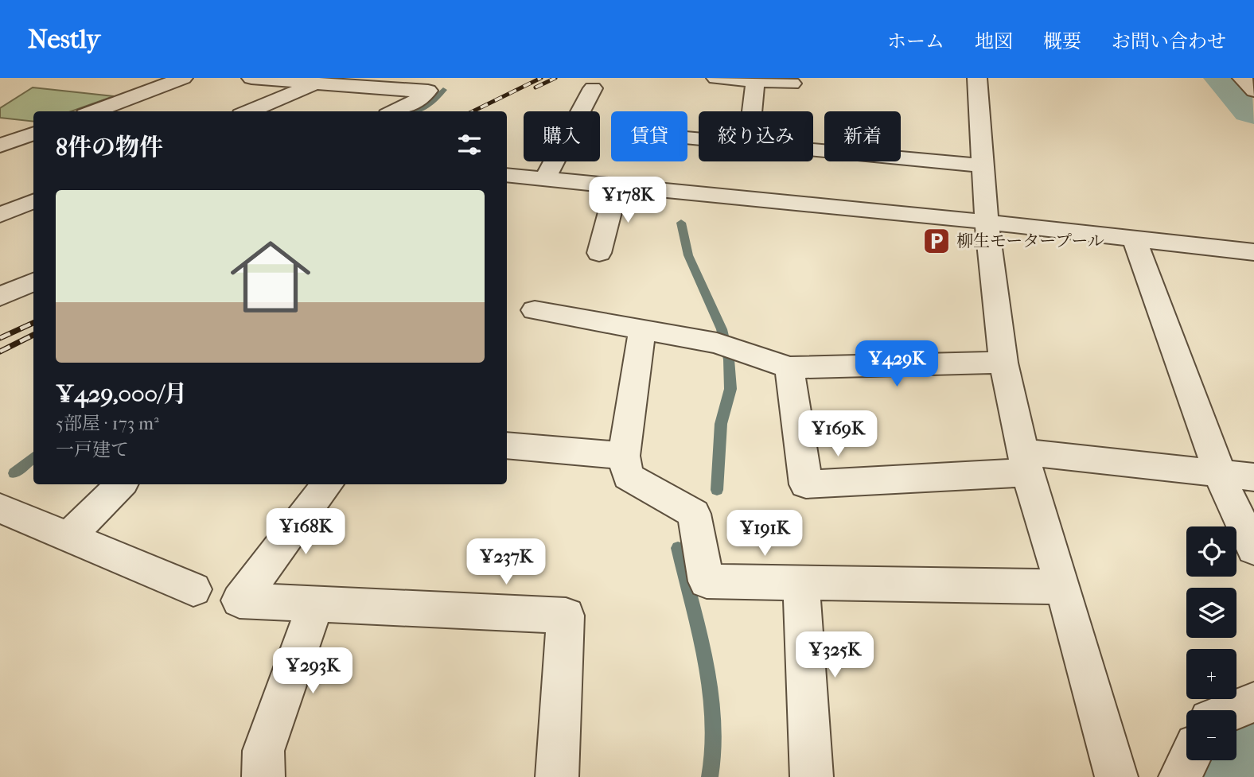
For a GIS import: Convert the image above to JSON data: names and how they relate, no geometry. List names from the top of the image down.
{
  "places": {
    "parking": ["柳生モータープール"]
  },
  "page": {
    "header": "Nestly",
    "nav": [
      "ホーム",
      "地図",
      "概要",
      "お問い合わせ"
    ],
    "chip": [
      "購入",
      "賃貸",
      "絞り込み",
      "新着"
    ],
    "heading": "8件の物件",
    "price": [
      "¥178K",
      "¥429K",
      "¥169K",
      "¥168K",
      "¥191K",
      "¥237K",
      "¥325K",
      "¥293K"
    ],
    "list": [
      {
        "name": "¥429,000/月",
        "note": "5部屋 · 173 m² · 一戸建て"
      }
    ],
    "map_buttons": ["+", "−"]
  }
}
